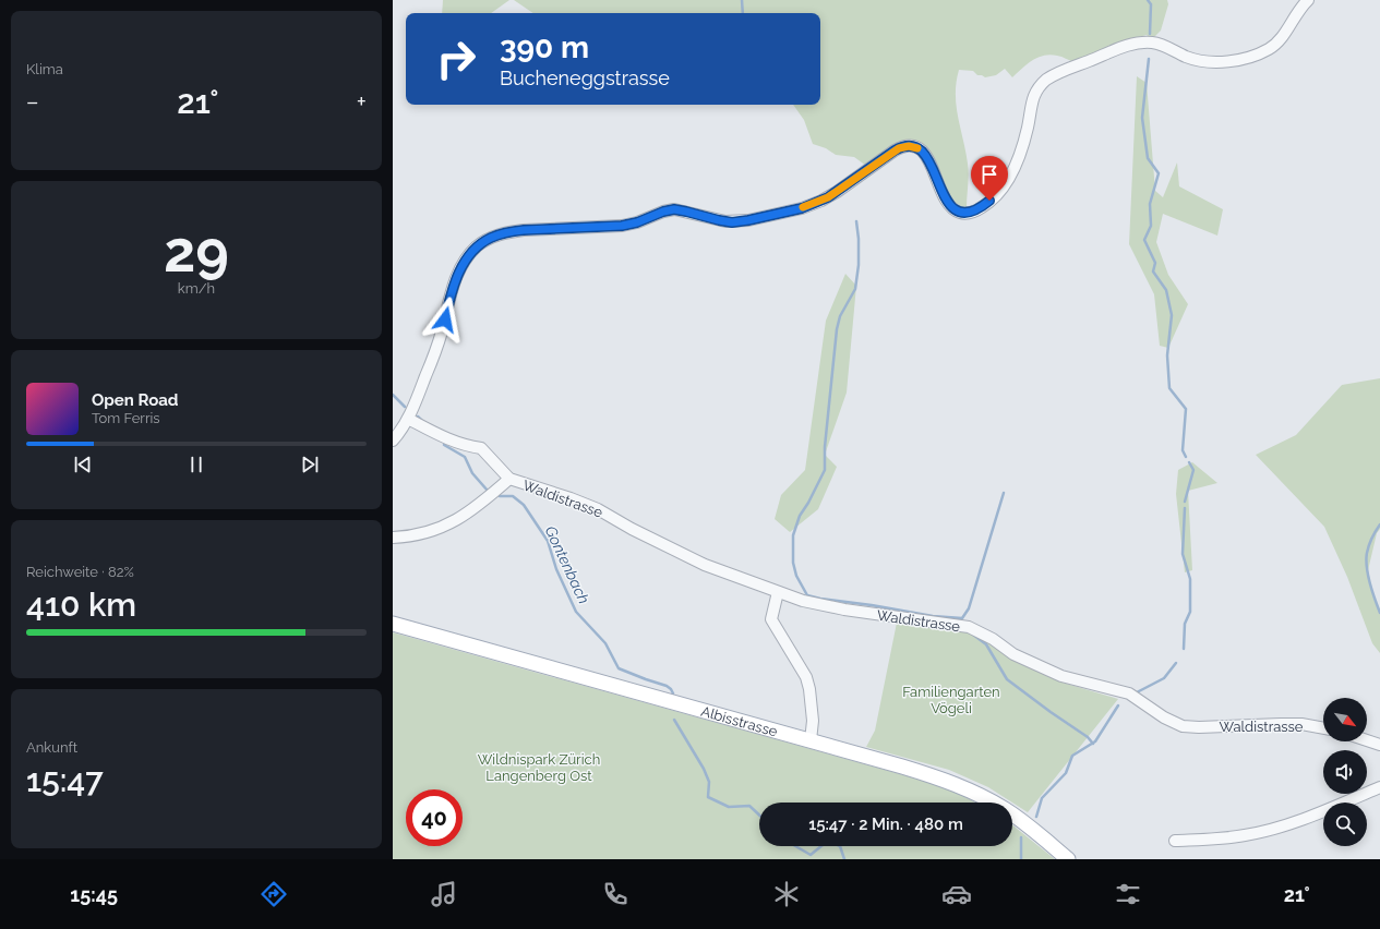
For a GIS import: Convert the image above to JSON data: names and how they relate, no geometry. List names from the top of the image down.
{
  "streets": {
    "main road": ["Albisstrasse"],
    "street": ["Waldistrasse"]
  },
  "water": ["Gontenbach"],
  "parks": ["Familiengarten Vögeli", "Wildnispark Zürich Langenberg Ost"],
  "north": "bottom right",
  "page": {
    "tile": [
      "Klima",
      ["29", "km/h"],
      ["Reichweite · 82%", "410 km"],
      ["Ankunft", "15:47"]
    ],
    "turn": ["390 m", "Bucheneggstrasse"],
    "heat": ["−", "21°", "+"],
    "song": ["Open Road", "Tom Ferris"],
    "limit": "40",
    "trip": "15:47 · 2 Min. · 480 m",
    "tabs": ["15:45", "21°"]
  }
}
